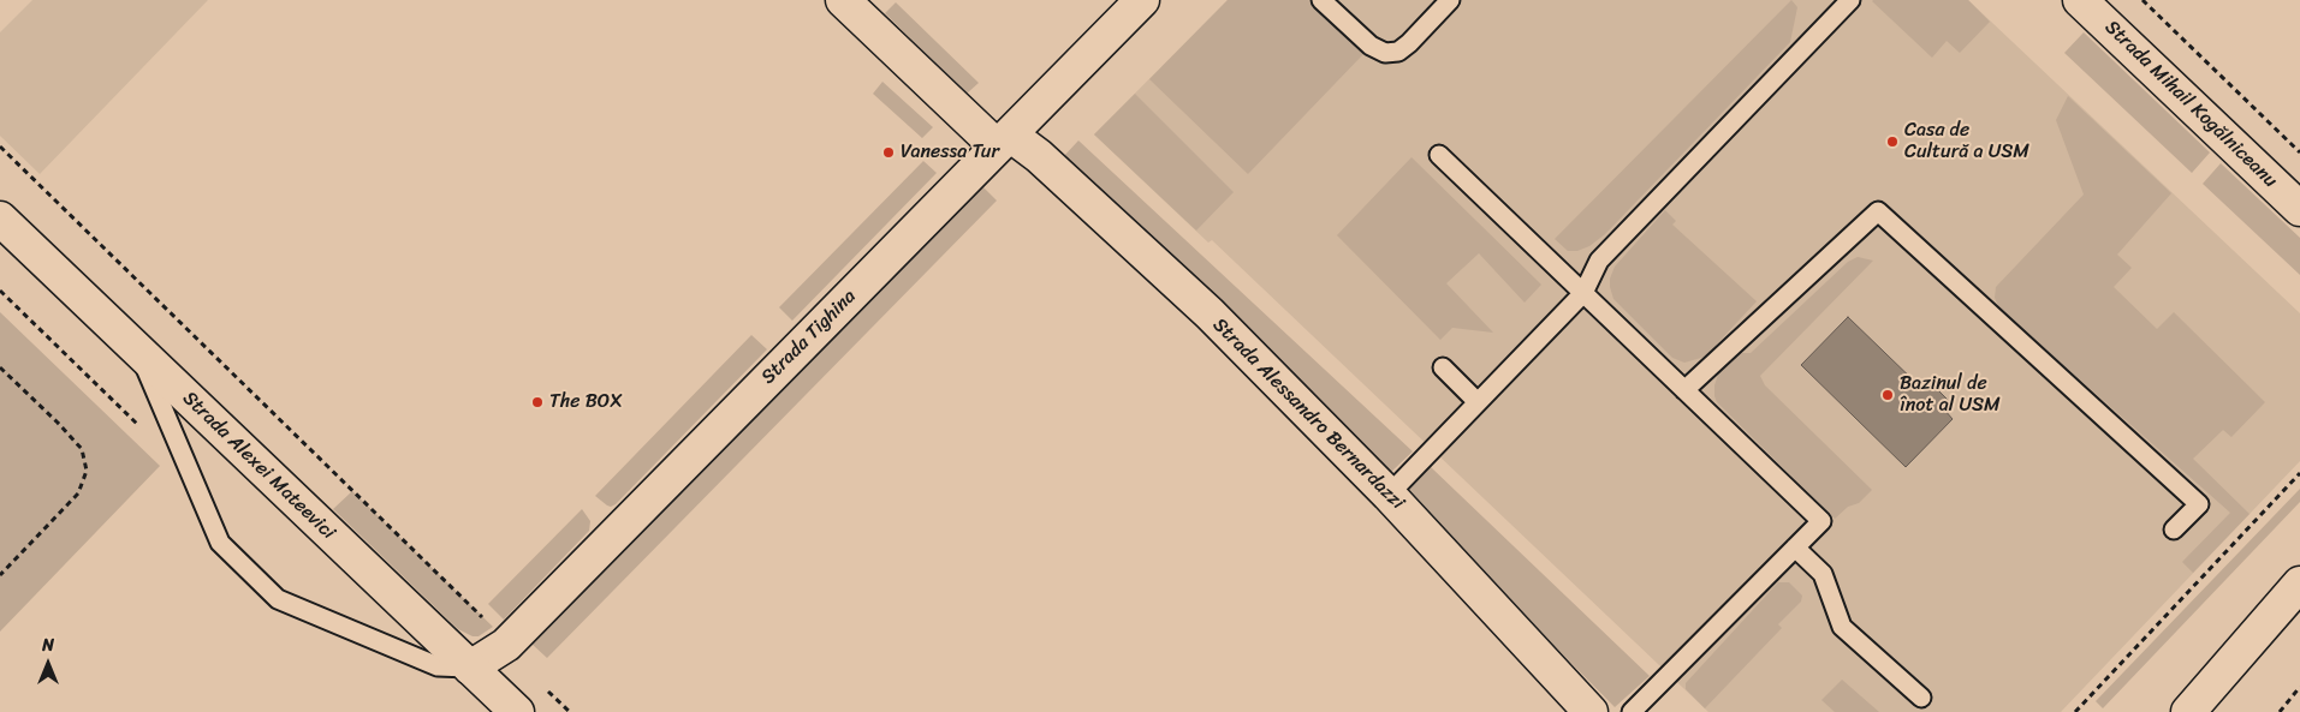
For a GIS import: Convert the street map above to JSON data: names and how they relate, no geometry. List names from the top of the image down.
{
  "streets": {
    "street": [
      "Strada Mihail Kogălniceanu",
      "Strada Tighina",
      "Strada Alessandro Bernardazzi",
      "Strada Alexei Mateevici"
    ]
  },
  "crossings": [
    ["Strada Tighina", "Strada Alessandro Bernardazzi"],
    ["Strada Tighina", "Strada Alexei Mateevici"]
  ],
  "places": [
    "Casa de Cultură a USM",
    "Vanessa Tur",
    "Bazinul de înot al USM",
    "The BOX"
  ],
  "north": "top"
}
